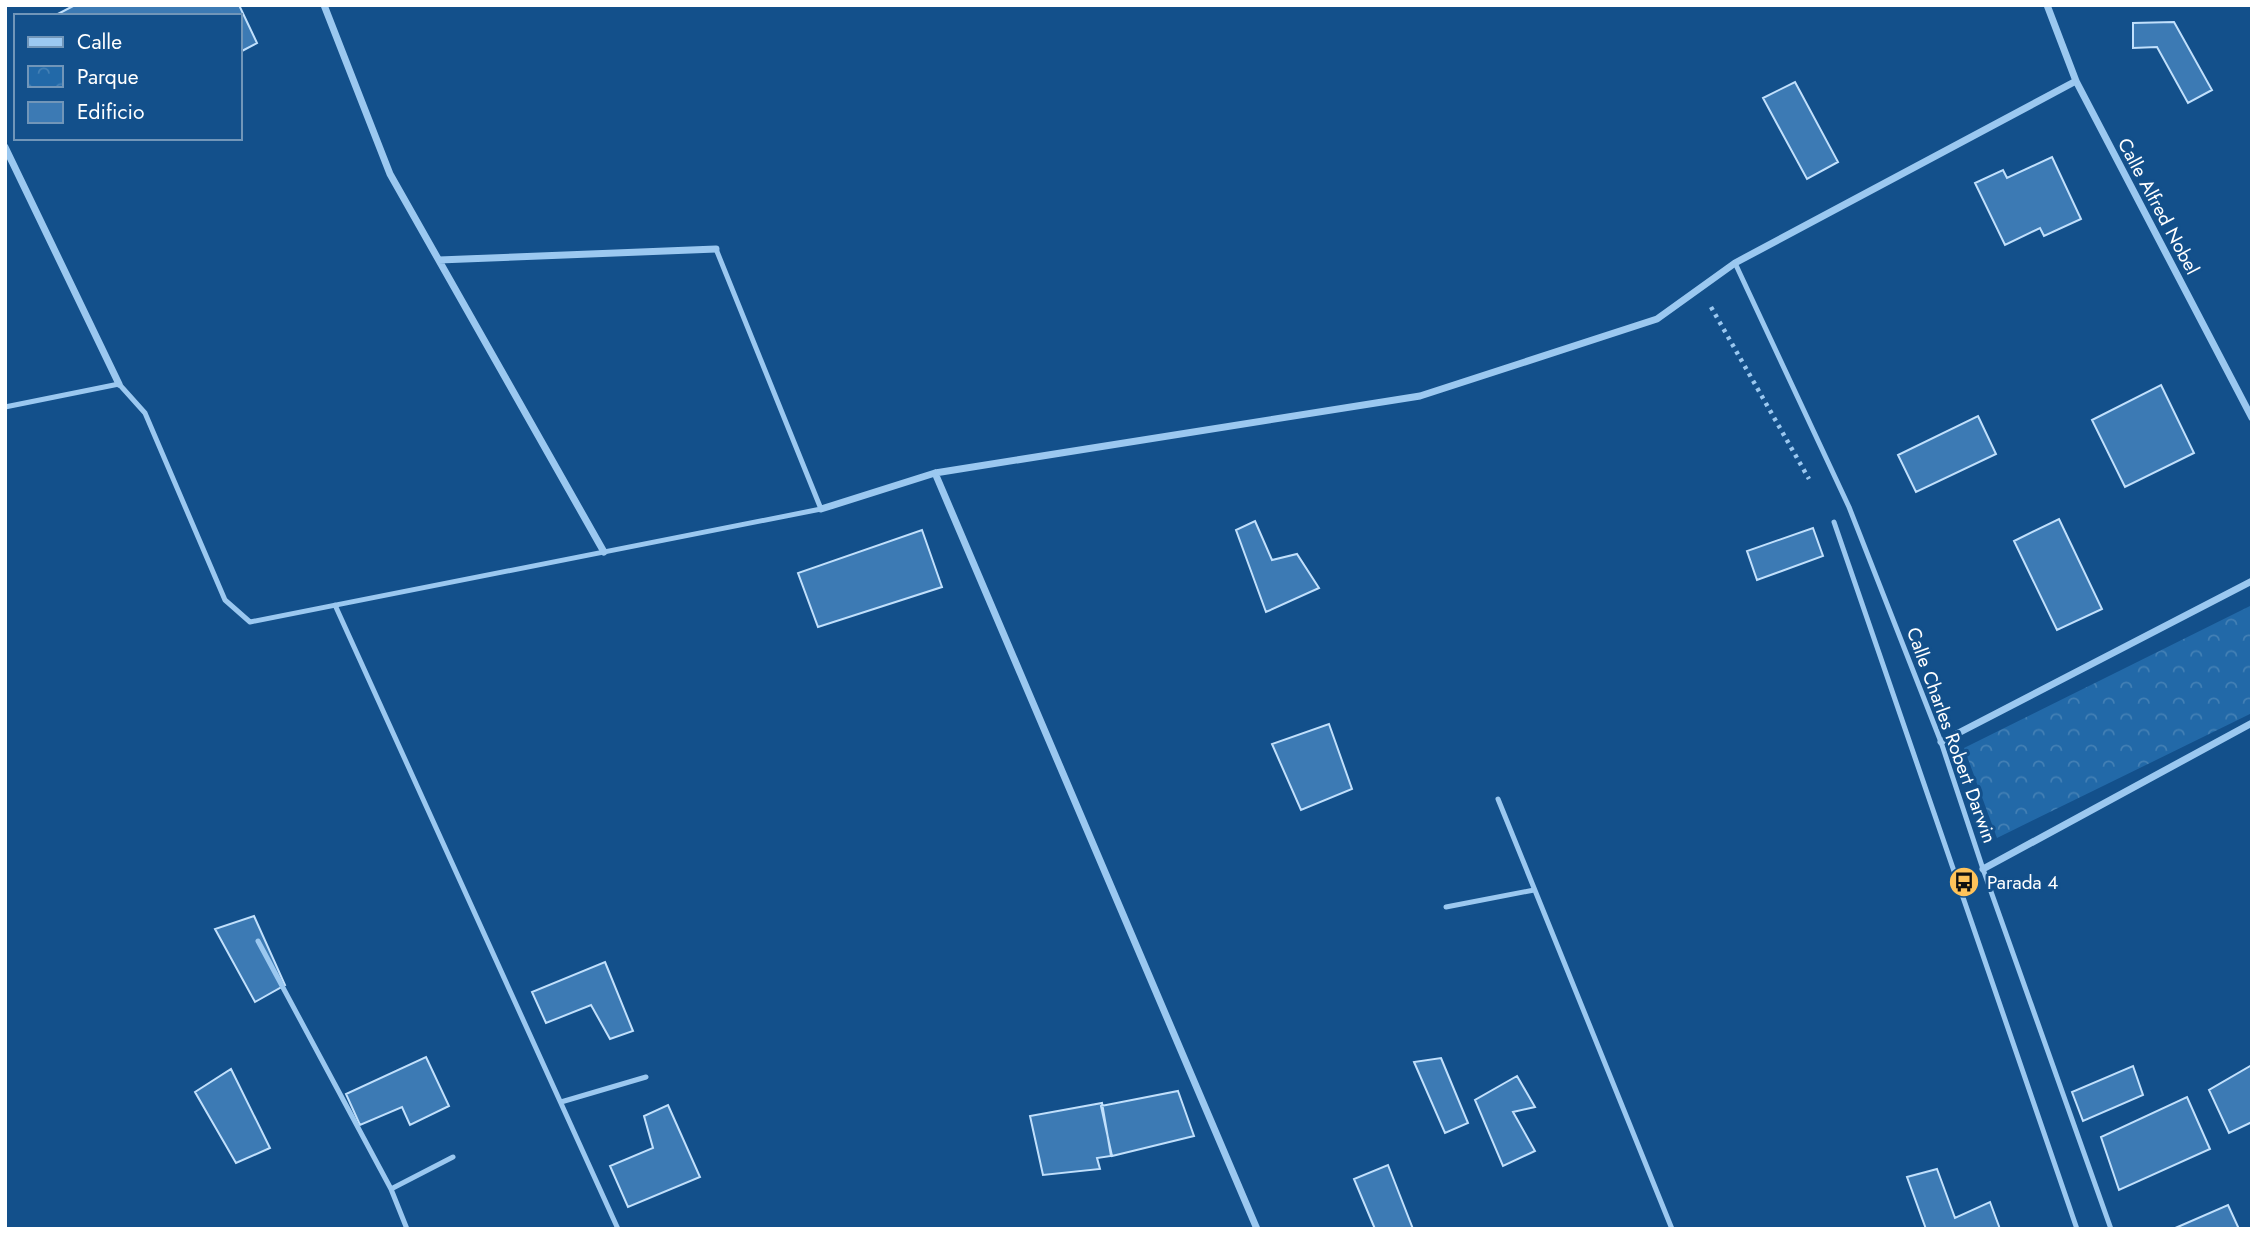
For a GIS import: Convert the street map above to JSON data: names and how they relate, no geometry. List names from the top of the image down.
{
  "streets": {
    "street": ["Calle Alfred Nobel"],
    "lane": ["Calle Charles Robert Darwin"]
  },
  "places": {
    "bus stop": ["Parada 4"]
  },
  "legend": ["Calle", "Parque", "Edificio"]
}
